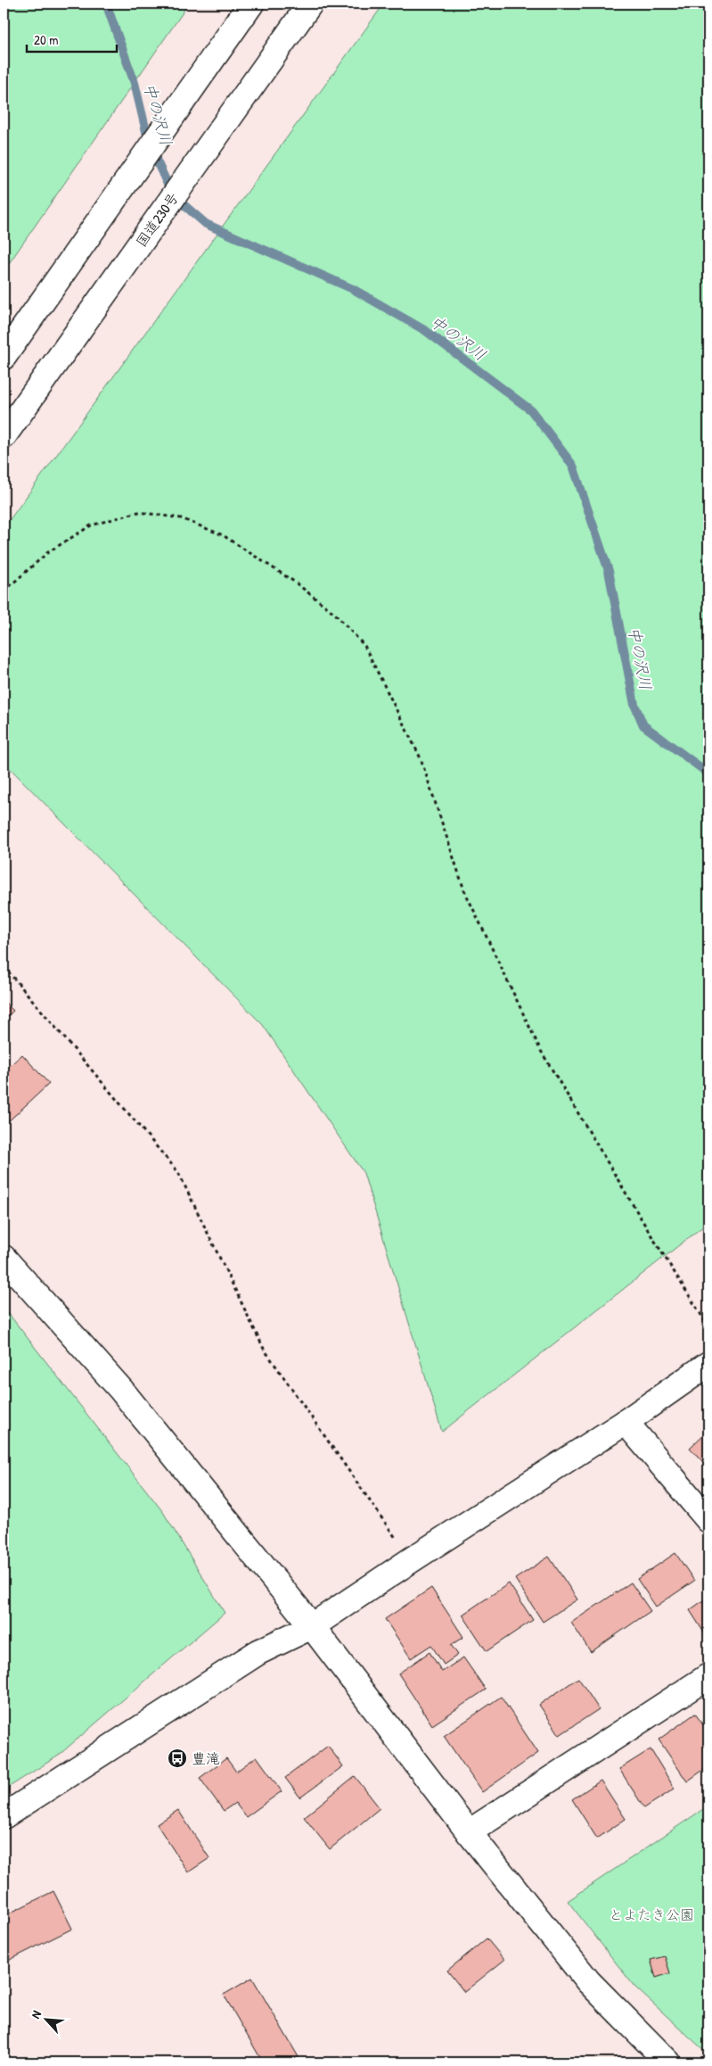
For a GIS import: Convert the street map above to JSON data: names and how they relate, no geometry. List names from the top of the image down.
{
  "streets": {
    "main road": ["国道230号"]
  },
  "water": ["中の沢川"],
  "parks": ["とよたき公園"],
  "places": {
    "bus stop": ["豊滝"]
  },
  "scale_bar": "20 m",
  "north": "top left"
}
